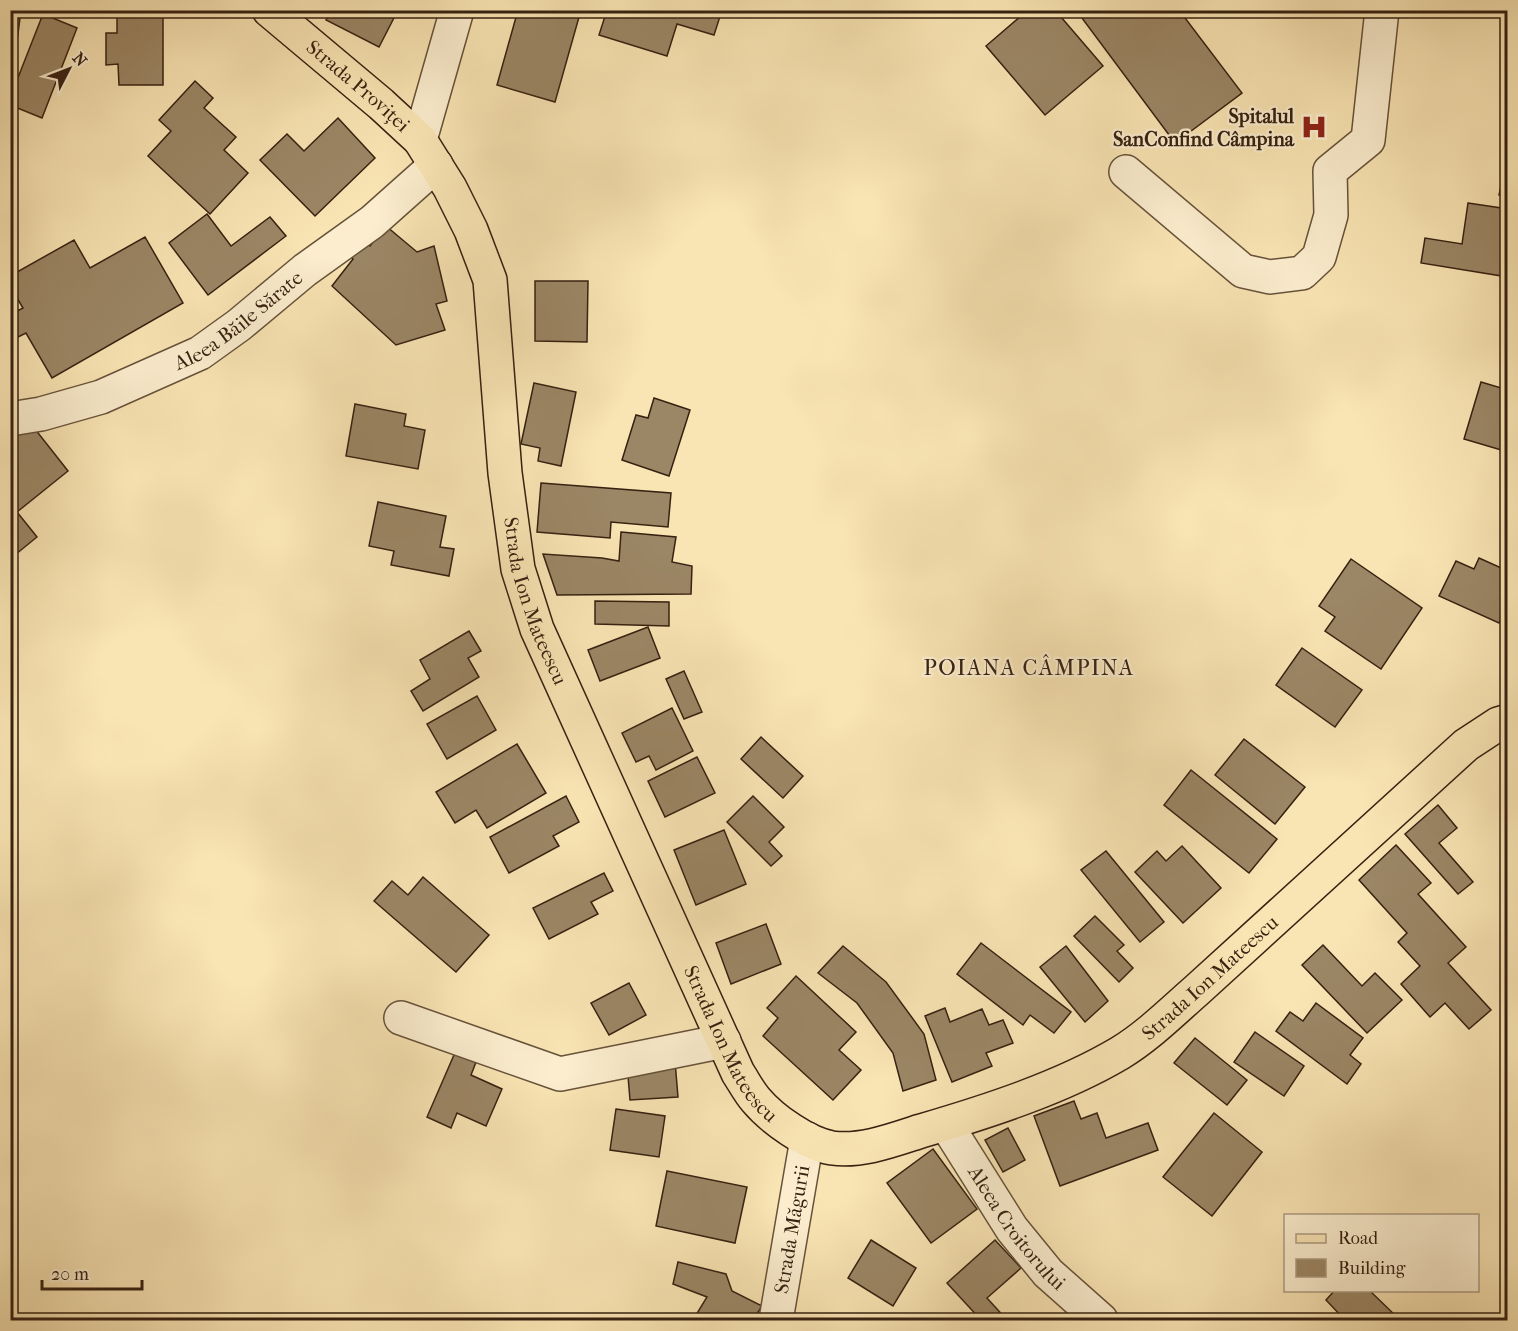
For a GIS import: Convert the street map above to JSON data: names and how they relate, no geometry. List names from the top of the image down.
{
  "streets": {
    "main road": ["Strada Proviței", "Strada Ion Mateescu"],
    "street": ["Aleea Băile Sărate", "Aleea Croitorului", "Strada Măgurii"]
  },
  "crossings": [
    ["Strada Proviței", "Aleea Băile Sărate"],
    ["Strada Proviței", "Strada Ion Mateescu"],
    ["Aleea Băile Sărate", "Strada Ion Mateescu"],
    ["Strada Ion Mateescu", "Aleea Croitorului"],
    ["Strada Ion Mateescu", "Strada Măgurii"]
  ],
  "districts": ["POIANA CÂMPINA"],
  "places": {
    "hospital": ["Spitalul SanConfind Câmpina"]
  },
  "legend": ["Road", "Building"],
  "scale_bar": "20 m",
  "north": "top right"
}
